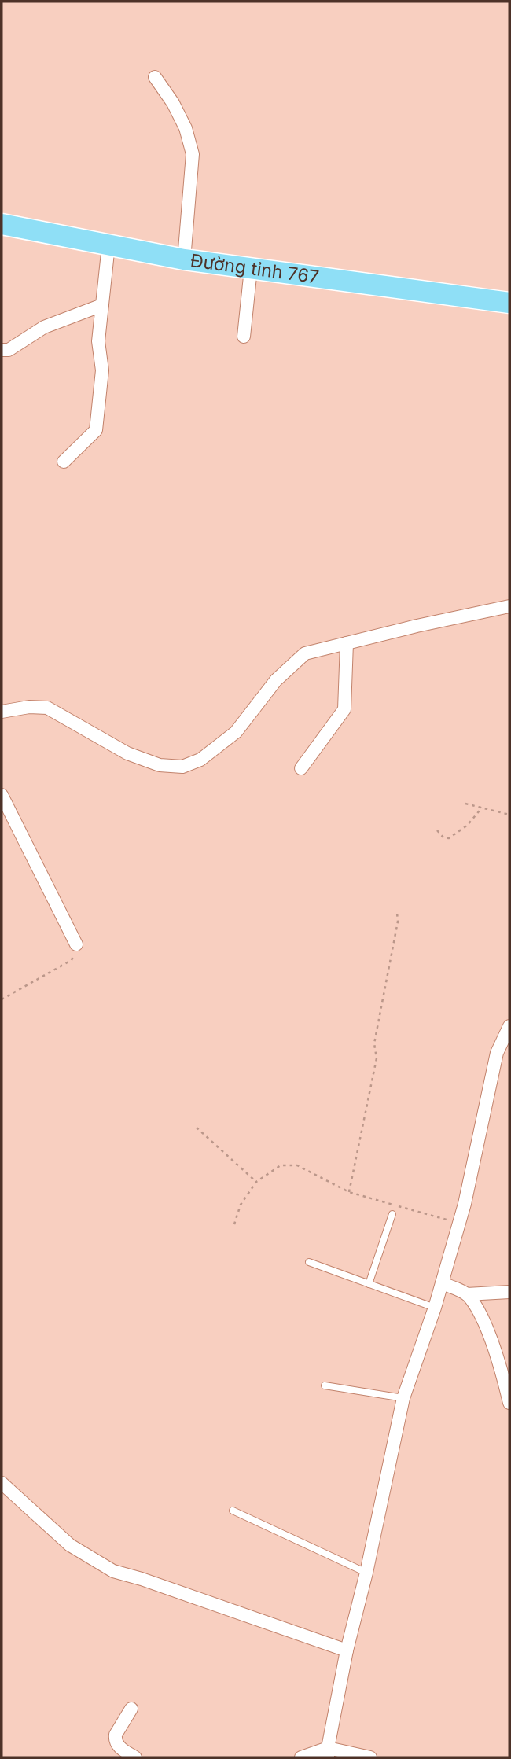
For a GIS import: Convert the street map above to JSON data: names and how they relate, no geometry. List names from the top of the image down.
{
  "streets": {
    "main road": ["Đường tỉnh 767"]
  }
}
